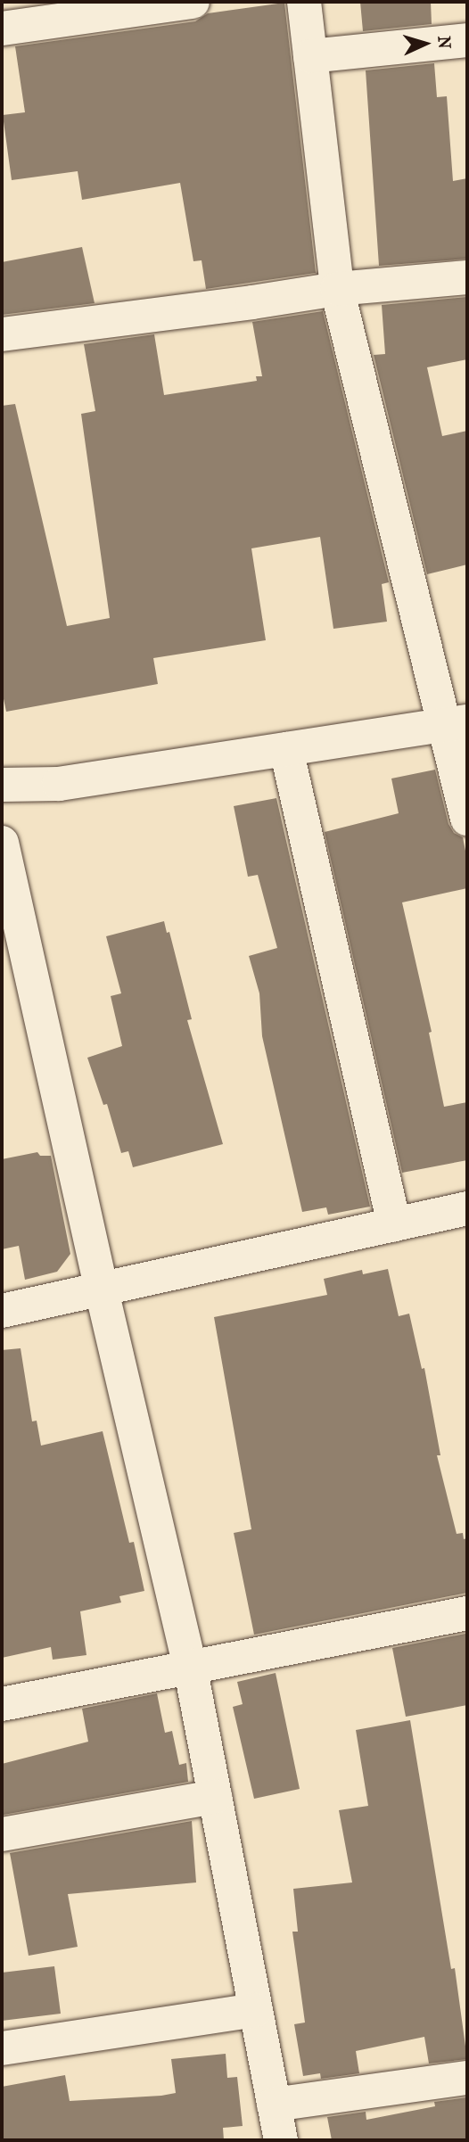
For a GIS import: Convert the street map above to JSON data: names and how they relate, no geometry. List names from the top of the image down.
{
  "north": "right"
}
